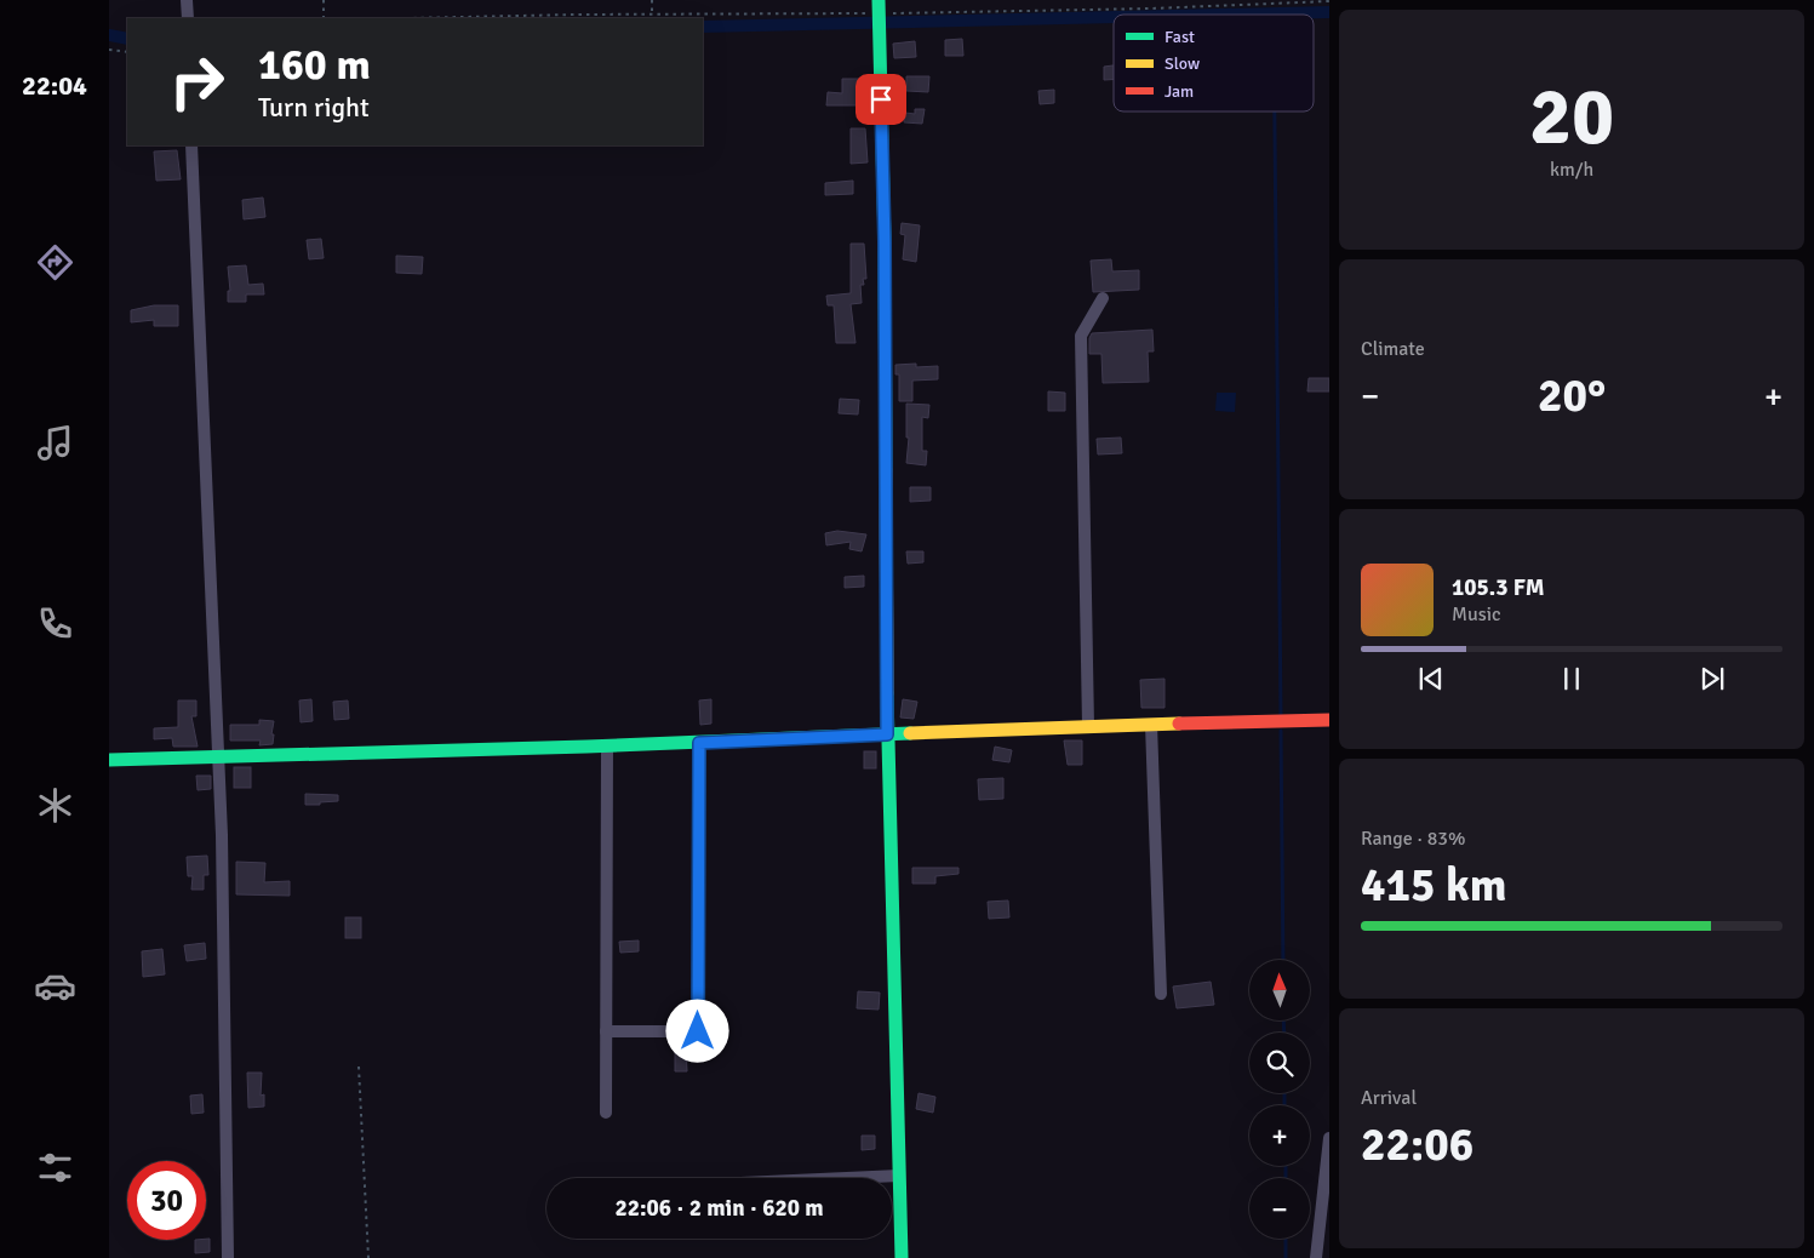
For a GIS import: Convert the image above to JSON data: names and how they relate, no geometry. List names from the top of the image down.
{
  "legend": ["Fast", "Slow", "Jam"],
  "north": "top",
  "page": {
    "tabs": "22:04",
    "tile": [
      ["20", "km/h"],
      "Climate",
      ["Range · 83%", "415 km"],
      ["Arrival", "22:06"]
    ],
    "turn": ["160 m", "Turn right"],
    "heat": ["−", "20°", "+"],
    "song": ["105.3 FM", "Music"],
    "map_buttons": ["+", "−"],
    "limit": "30",
    "trip": "22:06 · 2 min · 620 m"
  }
}
